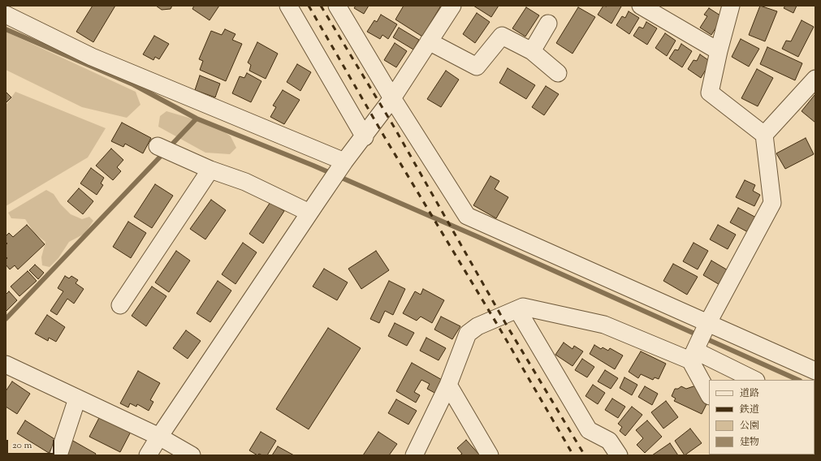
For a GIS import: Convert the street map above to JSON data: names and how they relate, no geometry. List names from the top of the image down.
{
  "legend": [
    "道路",
    "鉄道",
    "公園",
    "建物"
  ],
  "scale_bar": "20 m"
}
